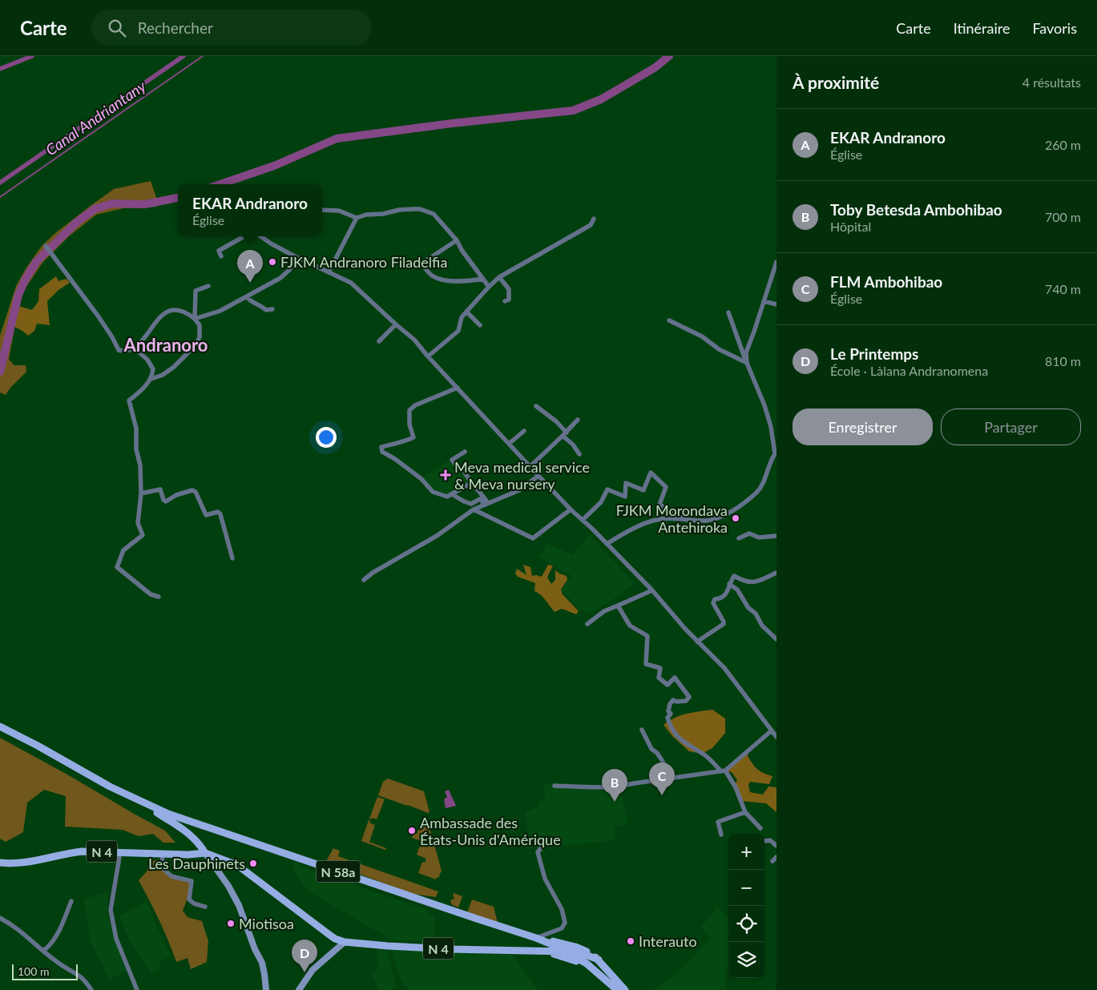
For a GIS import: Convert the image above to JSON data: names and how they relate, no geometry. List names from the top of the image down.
{
  "streets": {
    "main road": ["N 4", "N 58a"]
  },
  "crossings": [
    ["N 4", "N 58a"]
  ],
  "districts": ["Andranoro"],
  "water": ["Canal Andriantany"],
  "places": {
    "other": [
      "FJKM Andranoro Filadelfia",
      "FJKM Morondava Antehiroka",
      "Ambassade des États-Unis d'Amérique",
      "Les Dauphinets",
      "Miotisoa",
      "Interauto"
    ],
    "health": ["Meva medical service & Meva nursery"]
  },
  "scale_bar": "100 m",
  "page": {
    "header": "Carte",
    "search": "Rechercher",
    "nav": ["Carte", "Itinéraire", "Favoris"],
    "heading": ["À proximité", "4 résultats"],
    "list": [
      {
        "mark": "A",
        "name": "EKAR Andranoro",
        "note": "Église",
        "value": "260 m"
      },
      {
        "mark": "B",
        "name": "Toby Betesda Ambohibao",
        "note": "Hôpital",
        "value": "700 m"
      },
      {
        "mark": "C",
        "name": "FLM Ambohibao",
        "note": "Église",
        "value": "740 m"
      },
      {
        "mark": "D",
        "name": "Le Printemps",
        "note": "École · Làlana Andranomena",
        "value": "810 m"
      }
    ],
    "popup": ["EKAR Andranoro", "Église"],
    "pins": [
      "A",
      "C",
      "B",
      "D"
    ],
    "buttons": ["Enregistrer", "Partager"],
    "map_buttons": ["+", "−"],
    "scale": "100 m"
  }
}
